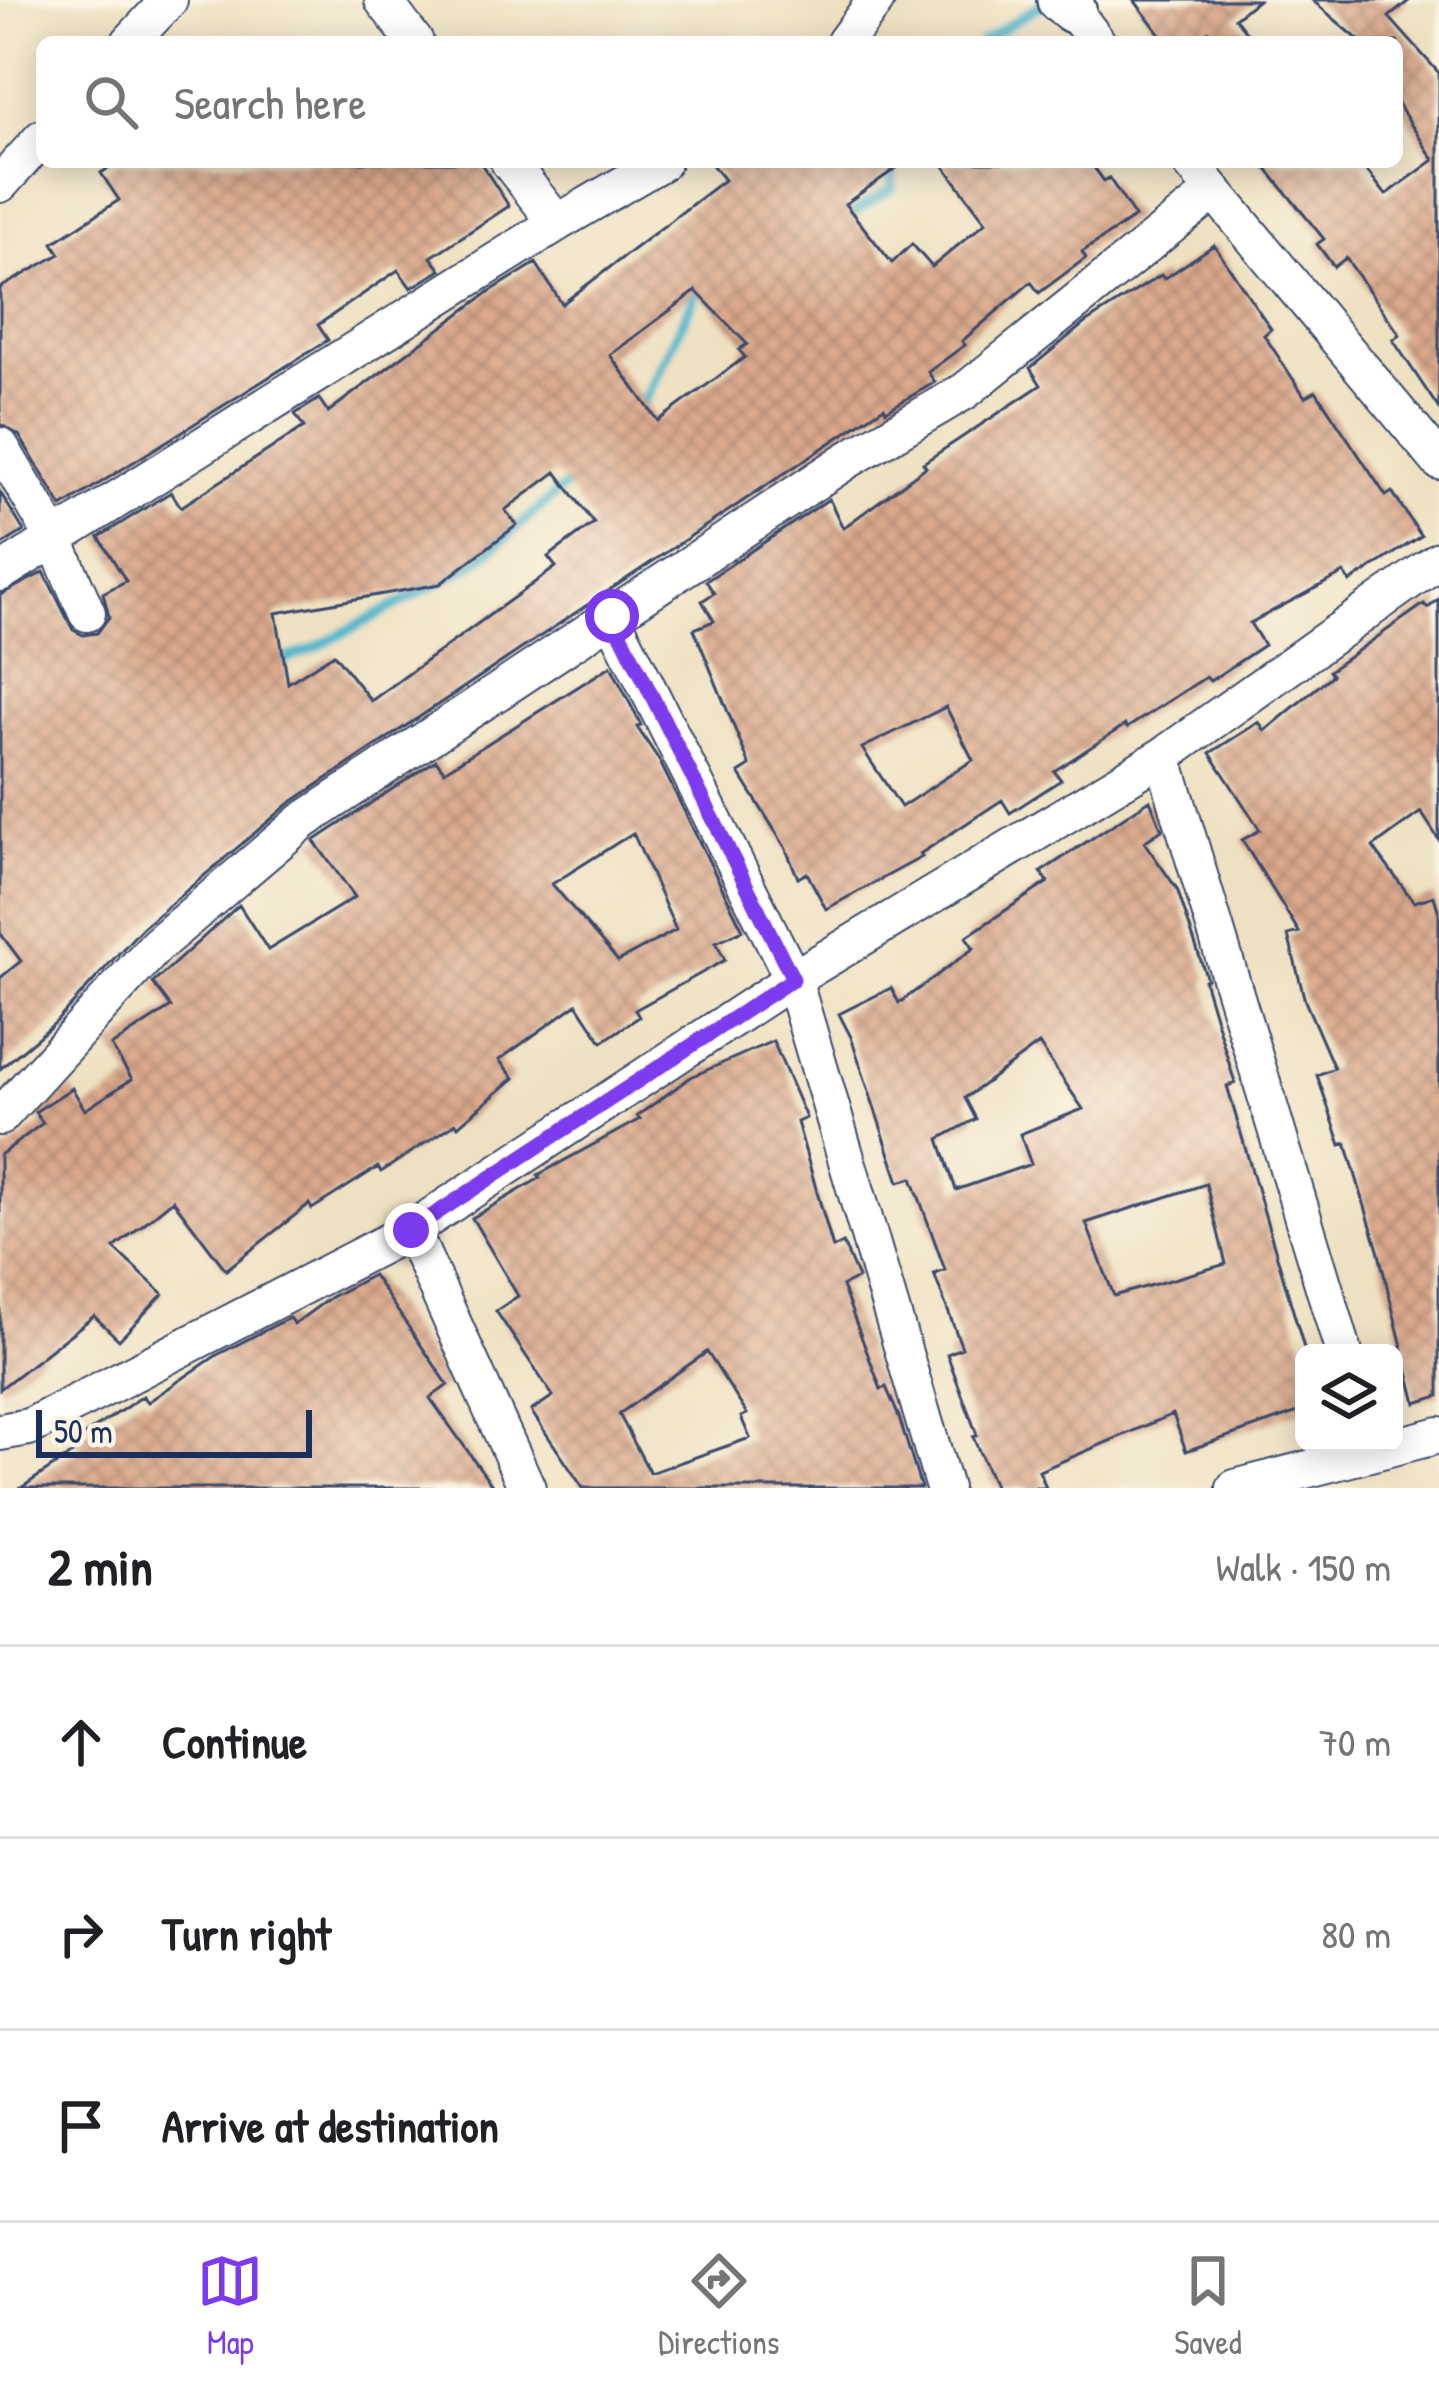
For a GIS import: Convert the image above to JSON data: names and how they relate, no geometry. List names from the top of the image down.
{
  "scale_bar": "50 m",
  "page": {
    "search": "Search here",
    "scale": "50 m",
    "heading": ["2 min", "Walk · 150 m"],
    "list": [
      ["Continue", "70 m"],
      ["Turn right", "80 m"],
      "Arrive at destination"
    ],
    "nav": ["Map", "Directions", "Saved"]
  }
}
